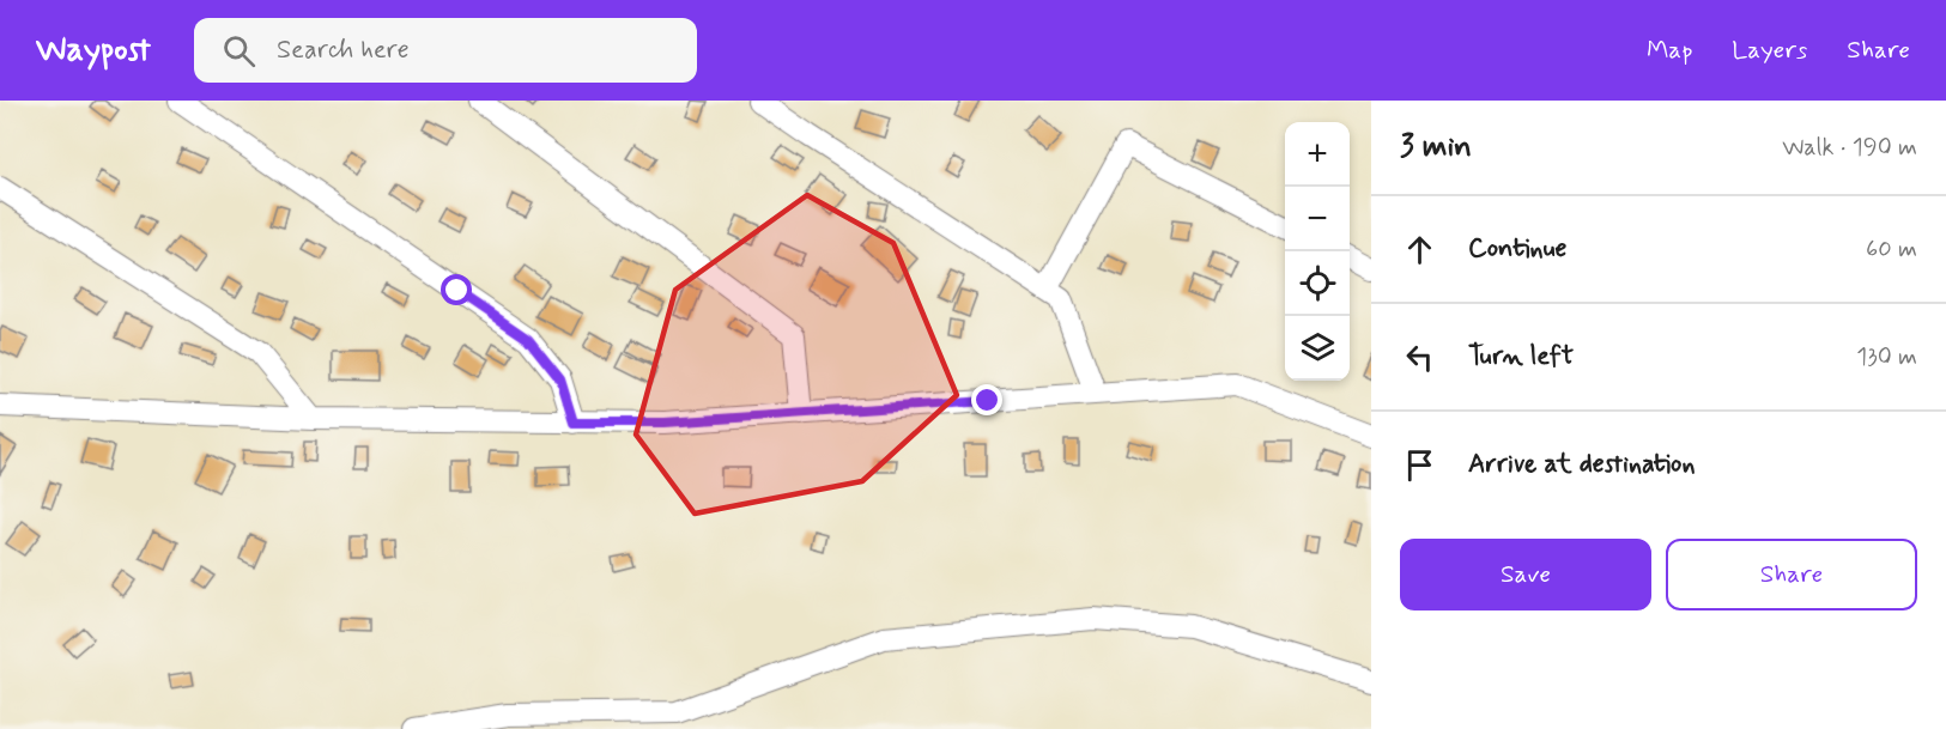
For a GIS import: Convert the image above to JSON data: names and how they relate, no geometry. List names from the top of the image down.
{
  "page": {
    "header": "Waypost",
    "search": "Search here",
    "nav": ["Map", "Layers", "Share"],
    "heading": ["3 min", "Walk · 190 m"],
    "map_buttons": ["+", "−"],
    "list": [
      ["Continue", "60 m"],
      ["Turn left", "130 m"],
      "Arrive at destination"
    ],
    "buttons": ["Save", "Share"]
  }
}
